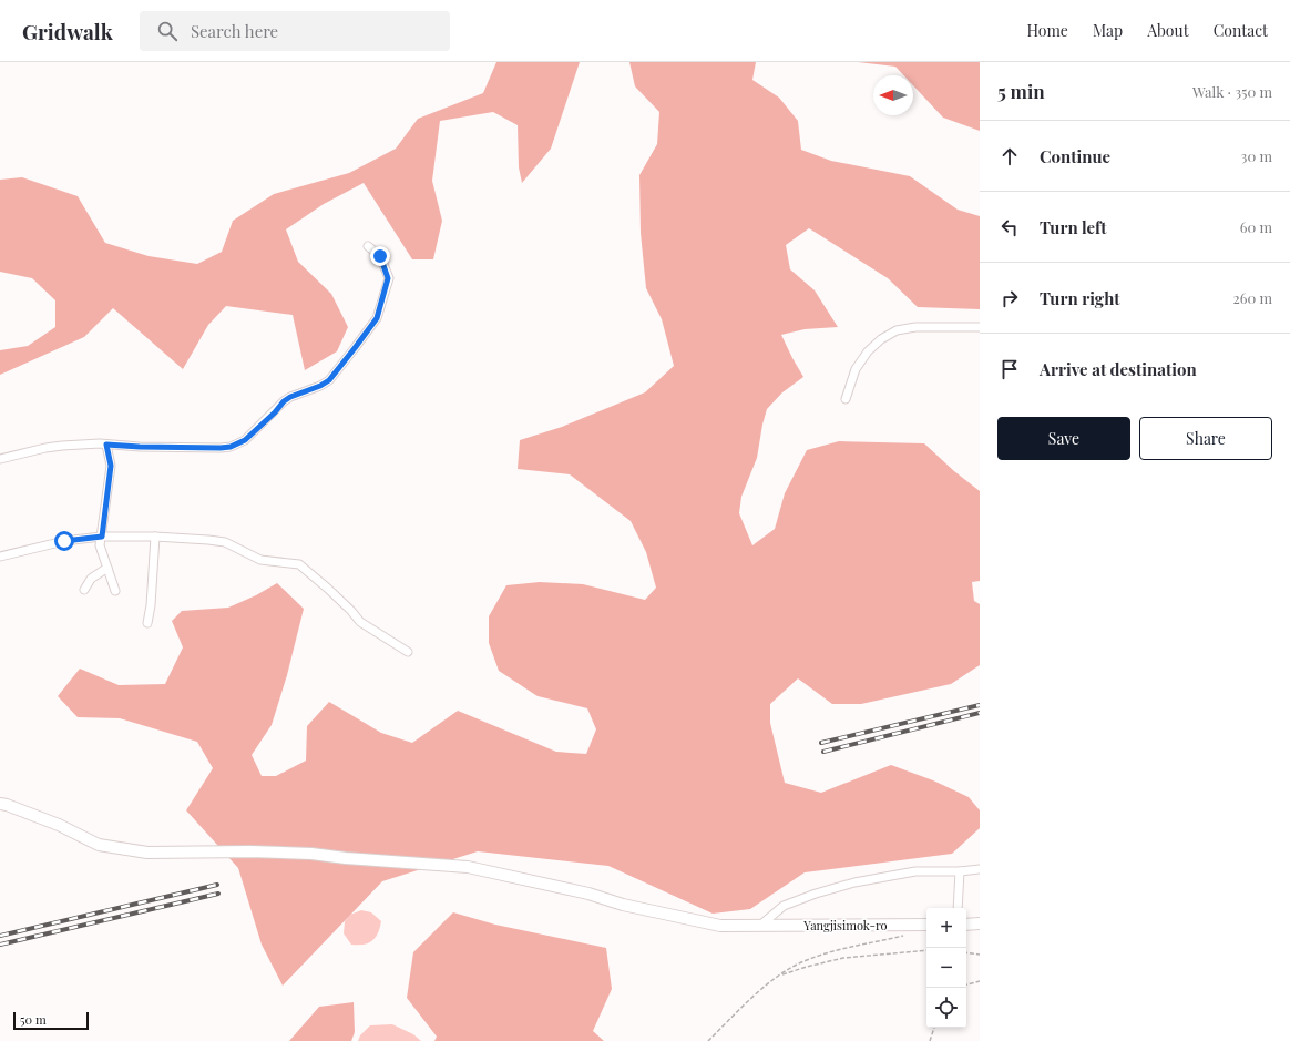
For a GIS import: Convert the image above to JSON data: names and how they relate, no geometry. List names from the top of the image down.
{
  "streets": {
    "street": ["Yangjisimok-ro"]
  },
  "scale_bar": "50 m",
  "north": "left",
  "page": {
    "header": "Gridwalk",
    "search": "Search here",
    "nav": [
      "Home",
      "Map",
      "About",
      "Contact"
    ],
    "heading": ["5 min", "Walk · 350 m"],
    "list": [
      ["Continue", "30 m"],
      ["Turn left", "60 m"],
      ["Turn right", "260 m"],
      "Arrive at destination"
    ],
    "buttons": ["Save", "Share"],
    "map_buttons": ["+", "−"],
    "scale": "50 m"
  }
}
